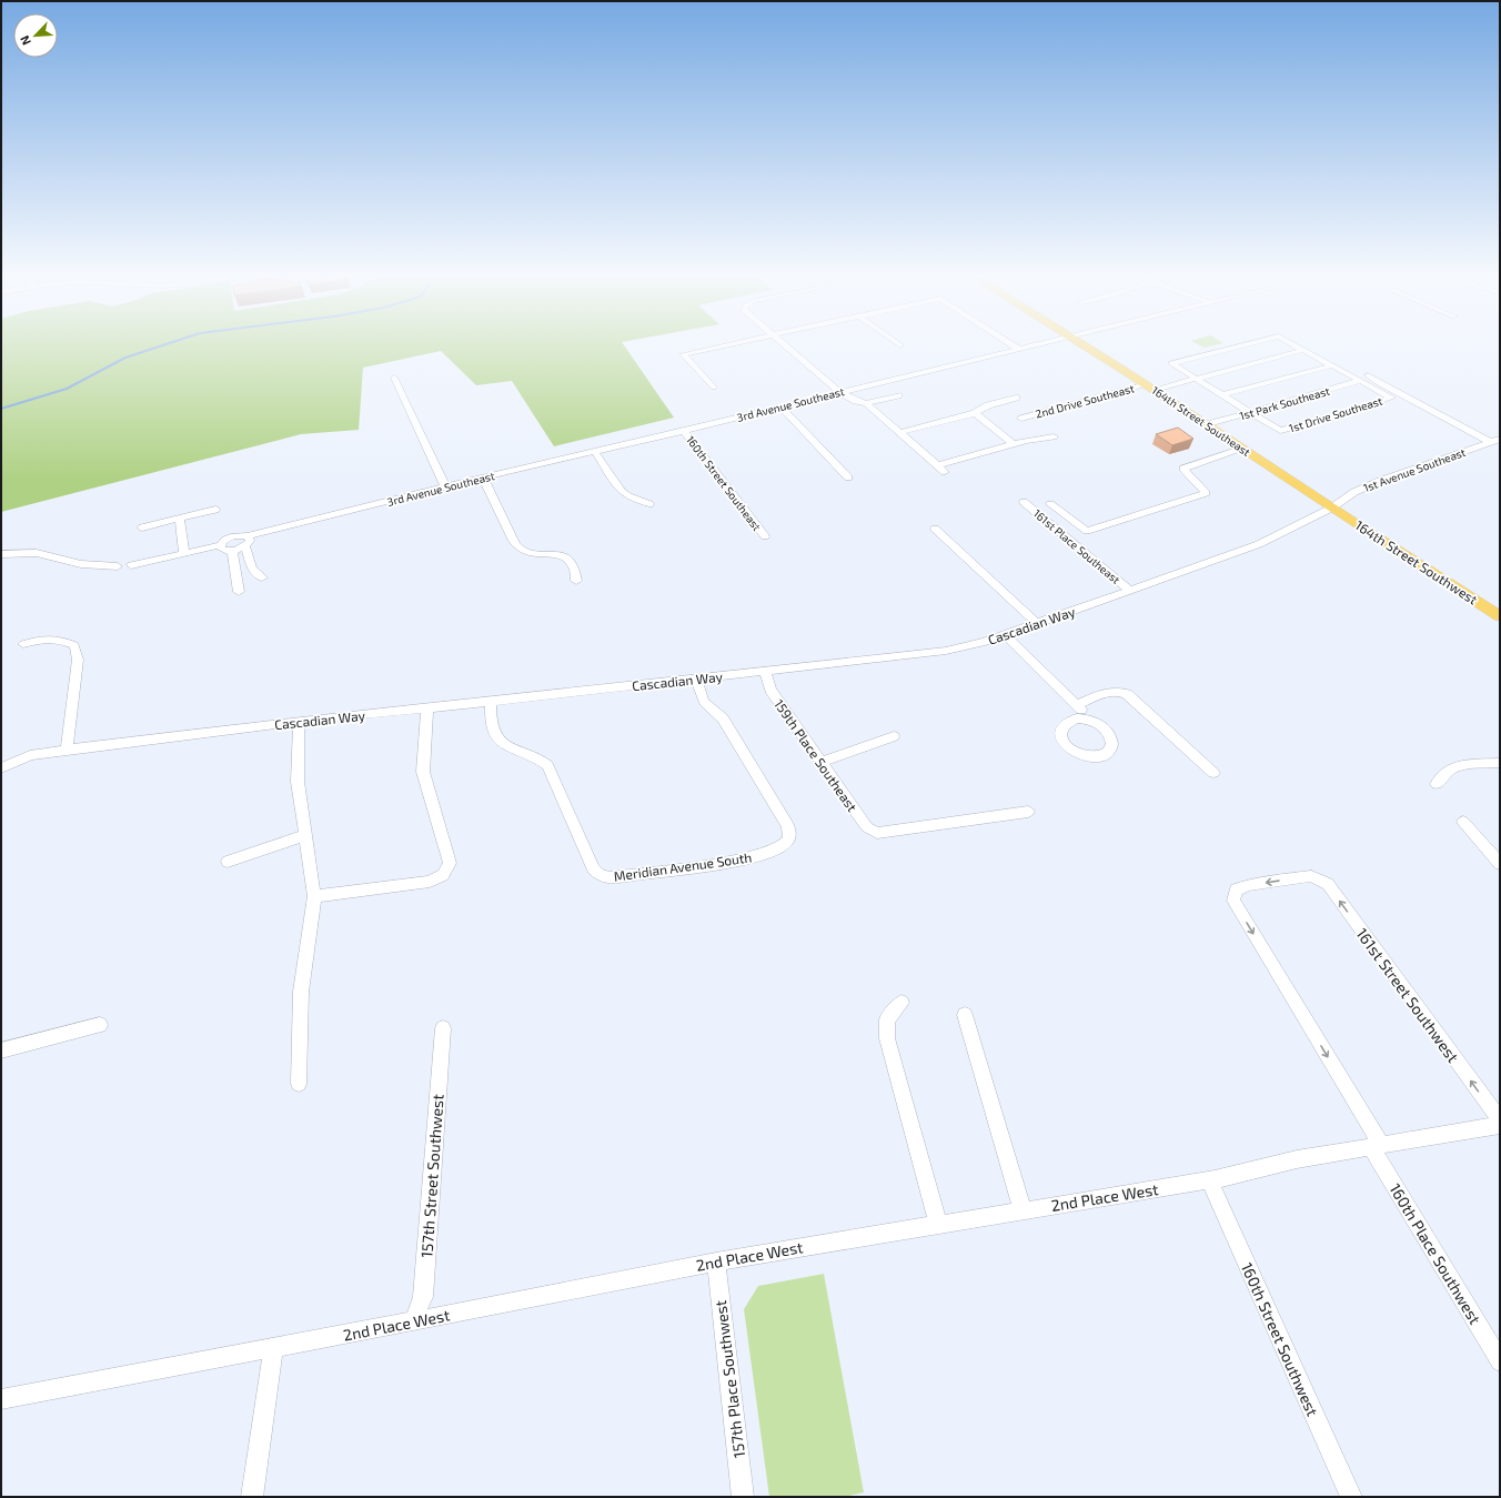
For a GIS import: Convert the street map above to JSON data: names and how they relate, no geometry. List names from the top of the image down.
{
  "streets": {
    "main road": ["164th Street Southeast", "164th Street Southwest"],
    "street": [
      "2nd Drive Southeast",
      "1st Park Southeast",
      "3rd Avenue Southeast",
      "1st Drive Southeast",
      "1st Avenue Southeast",
      "160th Street Southeast",
      "161st Place Southeast",
      "Cascadian Way",
      "159th Place Southeast",
      "Meridian Avenue South",
      "161st Street Southwest",
      "157th Street Southwest",
      "2nd Place West",
      "160th Place Southwest",
      "160th Street Southwest",
      "157th Place Southwest"
    ]
  },
  "crossings": [
    ["2nd Drive Southeast", "164th Street Southeast"],
    ["1st Park Southeast", "1st Drive Southeast"],
    ["1st Park Southeast", "164th Street Southeast"],
    ["3rd Avenue Southeast", "160th Street Southeast"],
    ["164th Street Southeast", "1st Avenue Southeast"],
    ["164th Street Southeast", "164th Street Southwest"],
    ["164th Street Southeast", "Cascadian Way"],
    ["1st Avenue Southeast", "164th Street Southwest"],
    ["1st Avenue Southeast", "Cascadian Way"],
    ["161st Place Southeast", "Cascadian Way"],
    ["164th Street Southwest", "Cascadian Way"],
    ["Cascadian Way", "159th Place Southeast"],
    ["Cascadian Way", "Meridian Avenue South"],
    ["161st Street Southwest", "2nd Place West"],
    ["161st Street Southwest", "160th Place Southwest"],
    ["157th Street Southwest", "2nd Place West"],
    ["2nd Place West", "160th Place Southwest"],
    ["2nd Place West", "160th Street Southwest"],
    ["2nd Place West", "157th Place Southwest"]
  ],
  "north": "bottom left"
}
